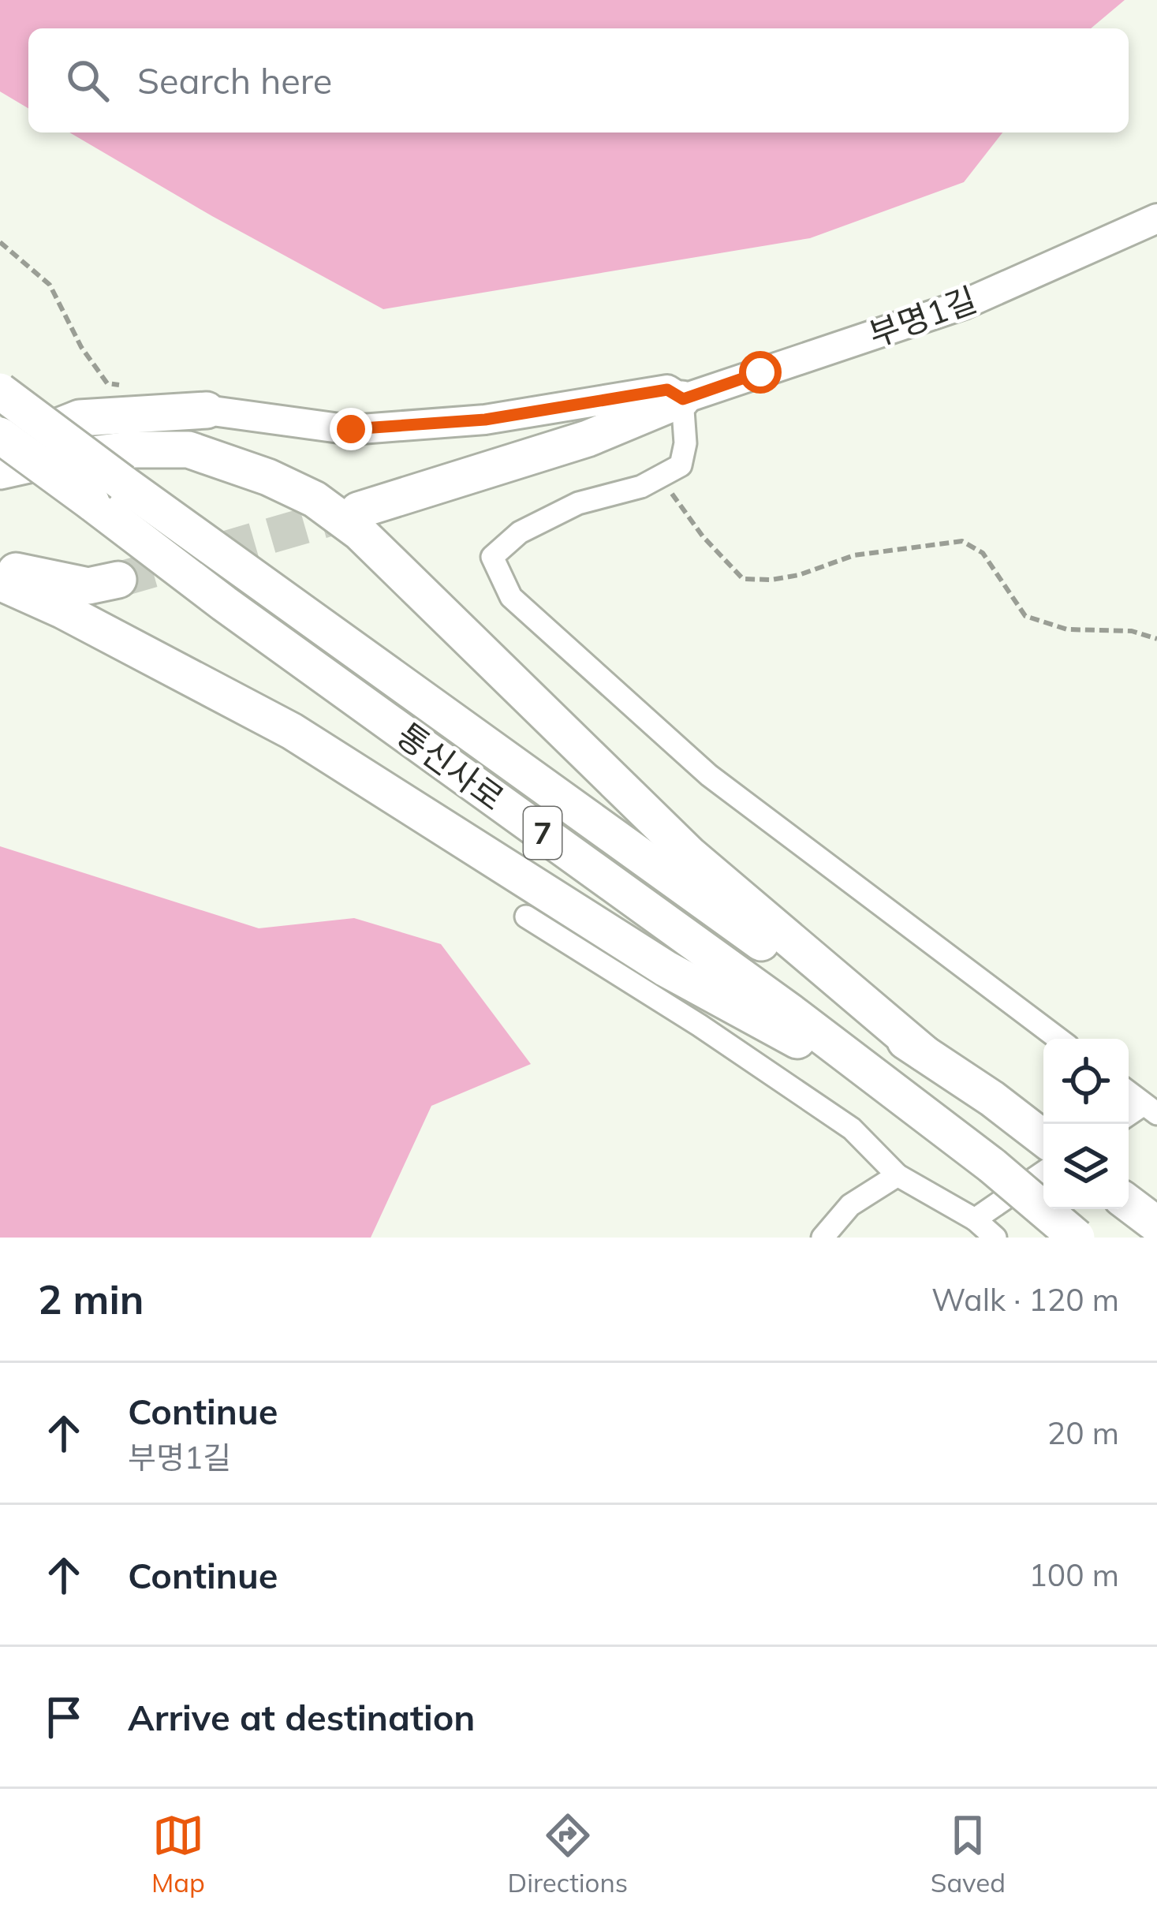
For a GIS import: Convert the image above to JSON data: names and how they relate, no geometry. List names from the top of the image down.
{
  "streets": {
    "highway": ["통신사로", "7"],
    "street": ["부명1길"]
  },
  "page": {
    "search": "Search here",
    "heading": ["2 min", "Walk · 120 m"],
    "list": [
      ["Continue", "부명1길", "20 m"],
      ["Continue", "100 m"],
      "Arrive at destination"
    ],
    "nav": ["Map", "Directions", "Saved"]
  }
}
